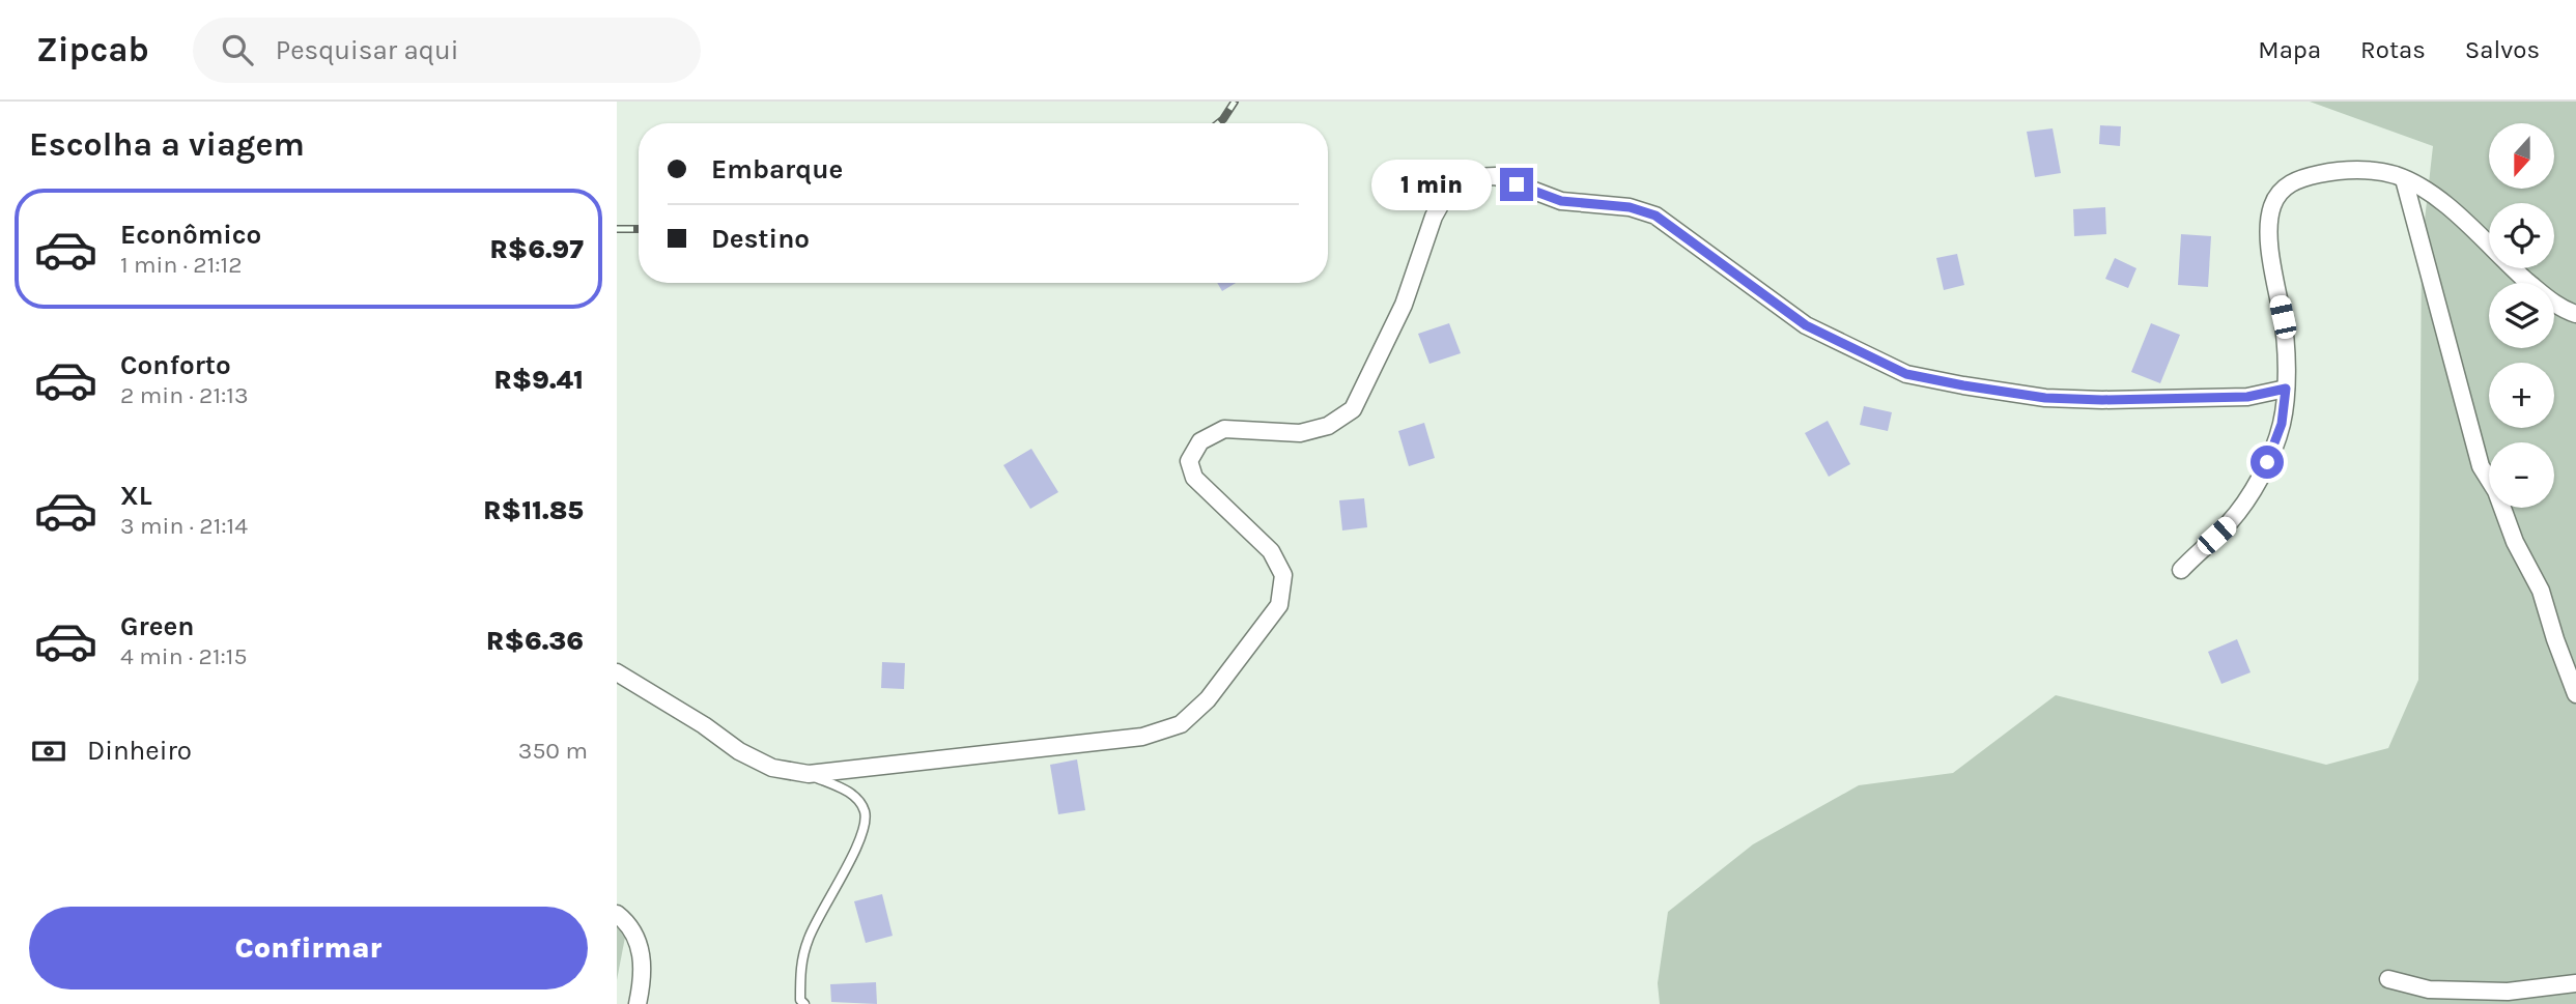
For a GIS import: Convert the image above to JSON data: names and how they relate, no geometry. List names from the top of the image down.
{
  "north": "bottom",
  "page": {
    "header": "Zipcab",
    "search": "Pesquisar aqui",
    "nav": ["Mapa", "Rotas", "Salvos"],
    "heading": "Escolha a viagem",
    "map_buttons": ["+", "−"],
    "banner": ["Embarque", "Destino"],
    "bubble": "1 min",
    "list": [
      {
        "name": "Econômico",
        "note": "1 min · 21:12",
        "value": "R$6.97"
      },
      {
        "name": "Conforto",
        "note": "2 min · 21:13",
        "value": "R$9.41"
      },
      {
        "name": "XL",
        "note": "3 min · 21:14",
        "value": "R$11.85"
      },
      {
        "name": "Green",
        "note": "4 min · 21:15",
        "value": "R$6.36"
      }
    ],
    "pay": ["Dinheiro", "350 m"],
    "buttons": "Confirmar"
  }
}
